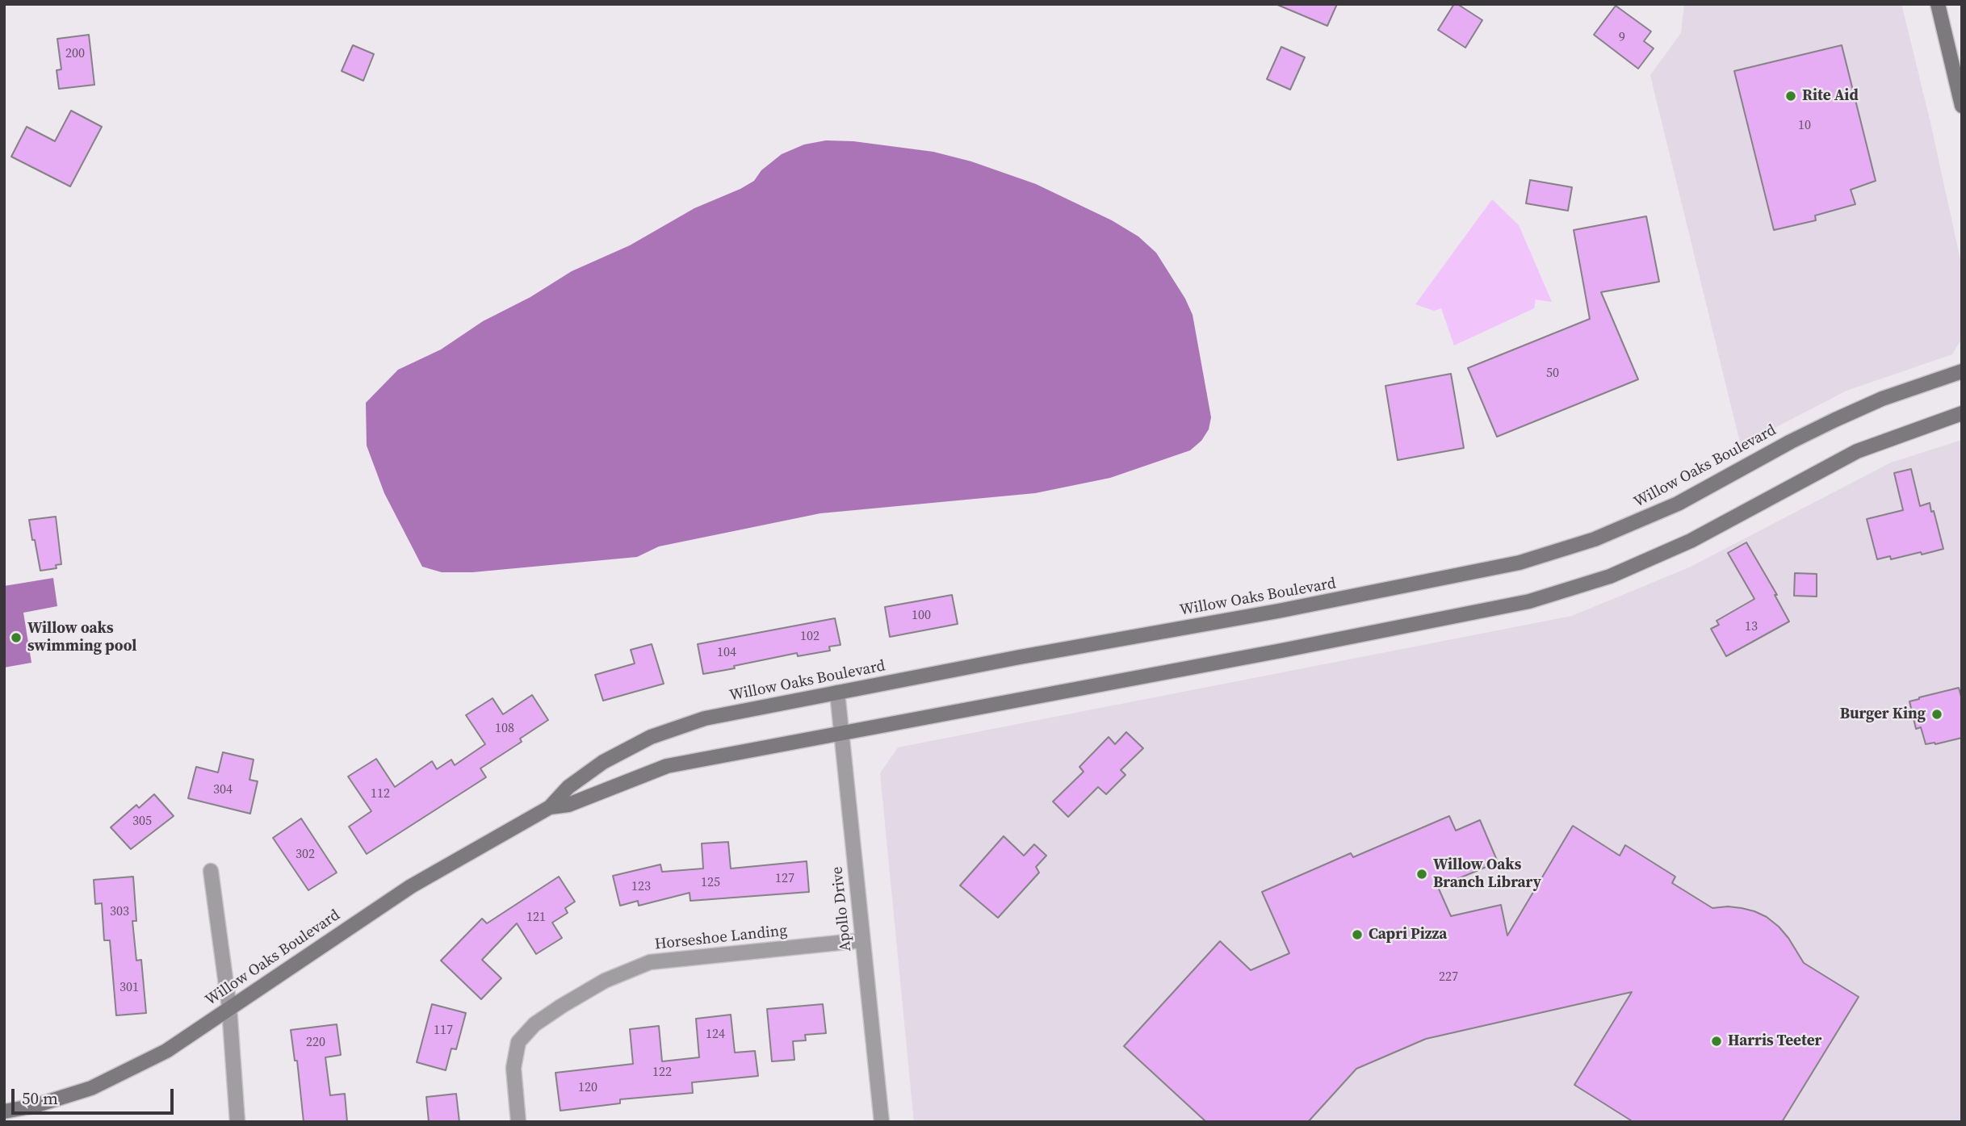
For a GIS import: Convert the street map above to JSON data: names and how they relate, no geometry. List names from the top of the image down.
{
  "streets": {
    "street": ["Willow Oaks Boulevard", "Apollo Drive", "Horseshoe Landing"]
  },
  "crossings": [
    ["Willow Oaks Boulevard", "Apollo Drive"],
    ["Apollo Drive", "Horseshoe Landing"]
  ],
  "places": [
    "Rite Aid",
    "Willow oaks swimming pool",
    "Burger King",
    "Willow Oaks Branch Library",
    "Capri Pizza",
    "Harris Teeter"
  ],
  "house_numbers": [
    "9",
    "200",
    "10",
    "50",
    "100",
    "13",
    "102",
    "104",
    "108",
    "304",
    "112",
    "305",
    "302",
    "127",
    "125",
    "123",
    "303",
    "121",
    "227",
    "301",
    "117",
    "124",
    "220",
    "122",
    "120"
  ],
  "scale_bar": "50 m"
}
